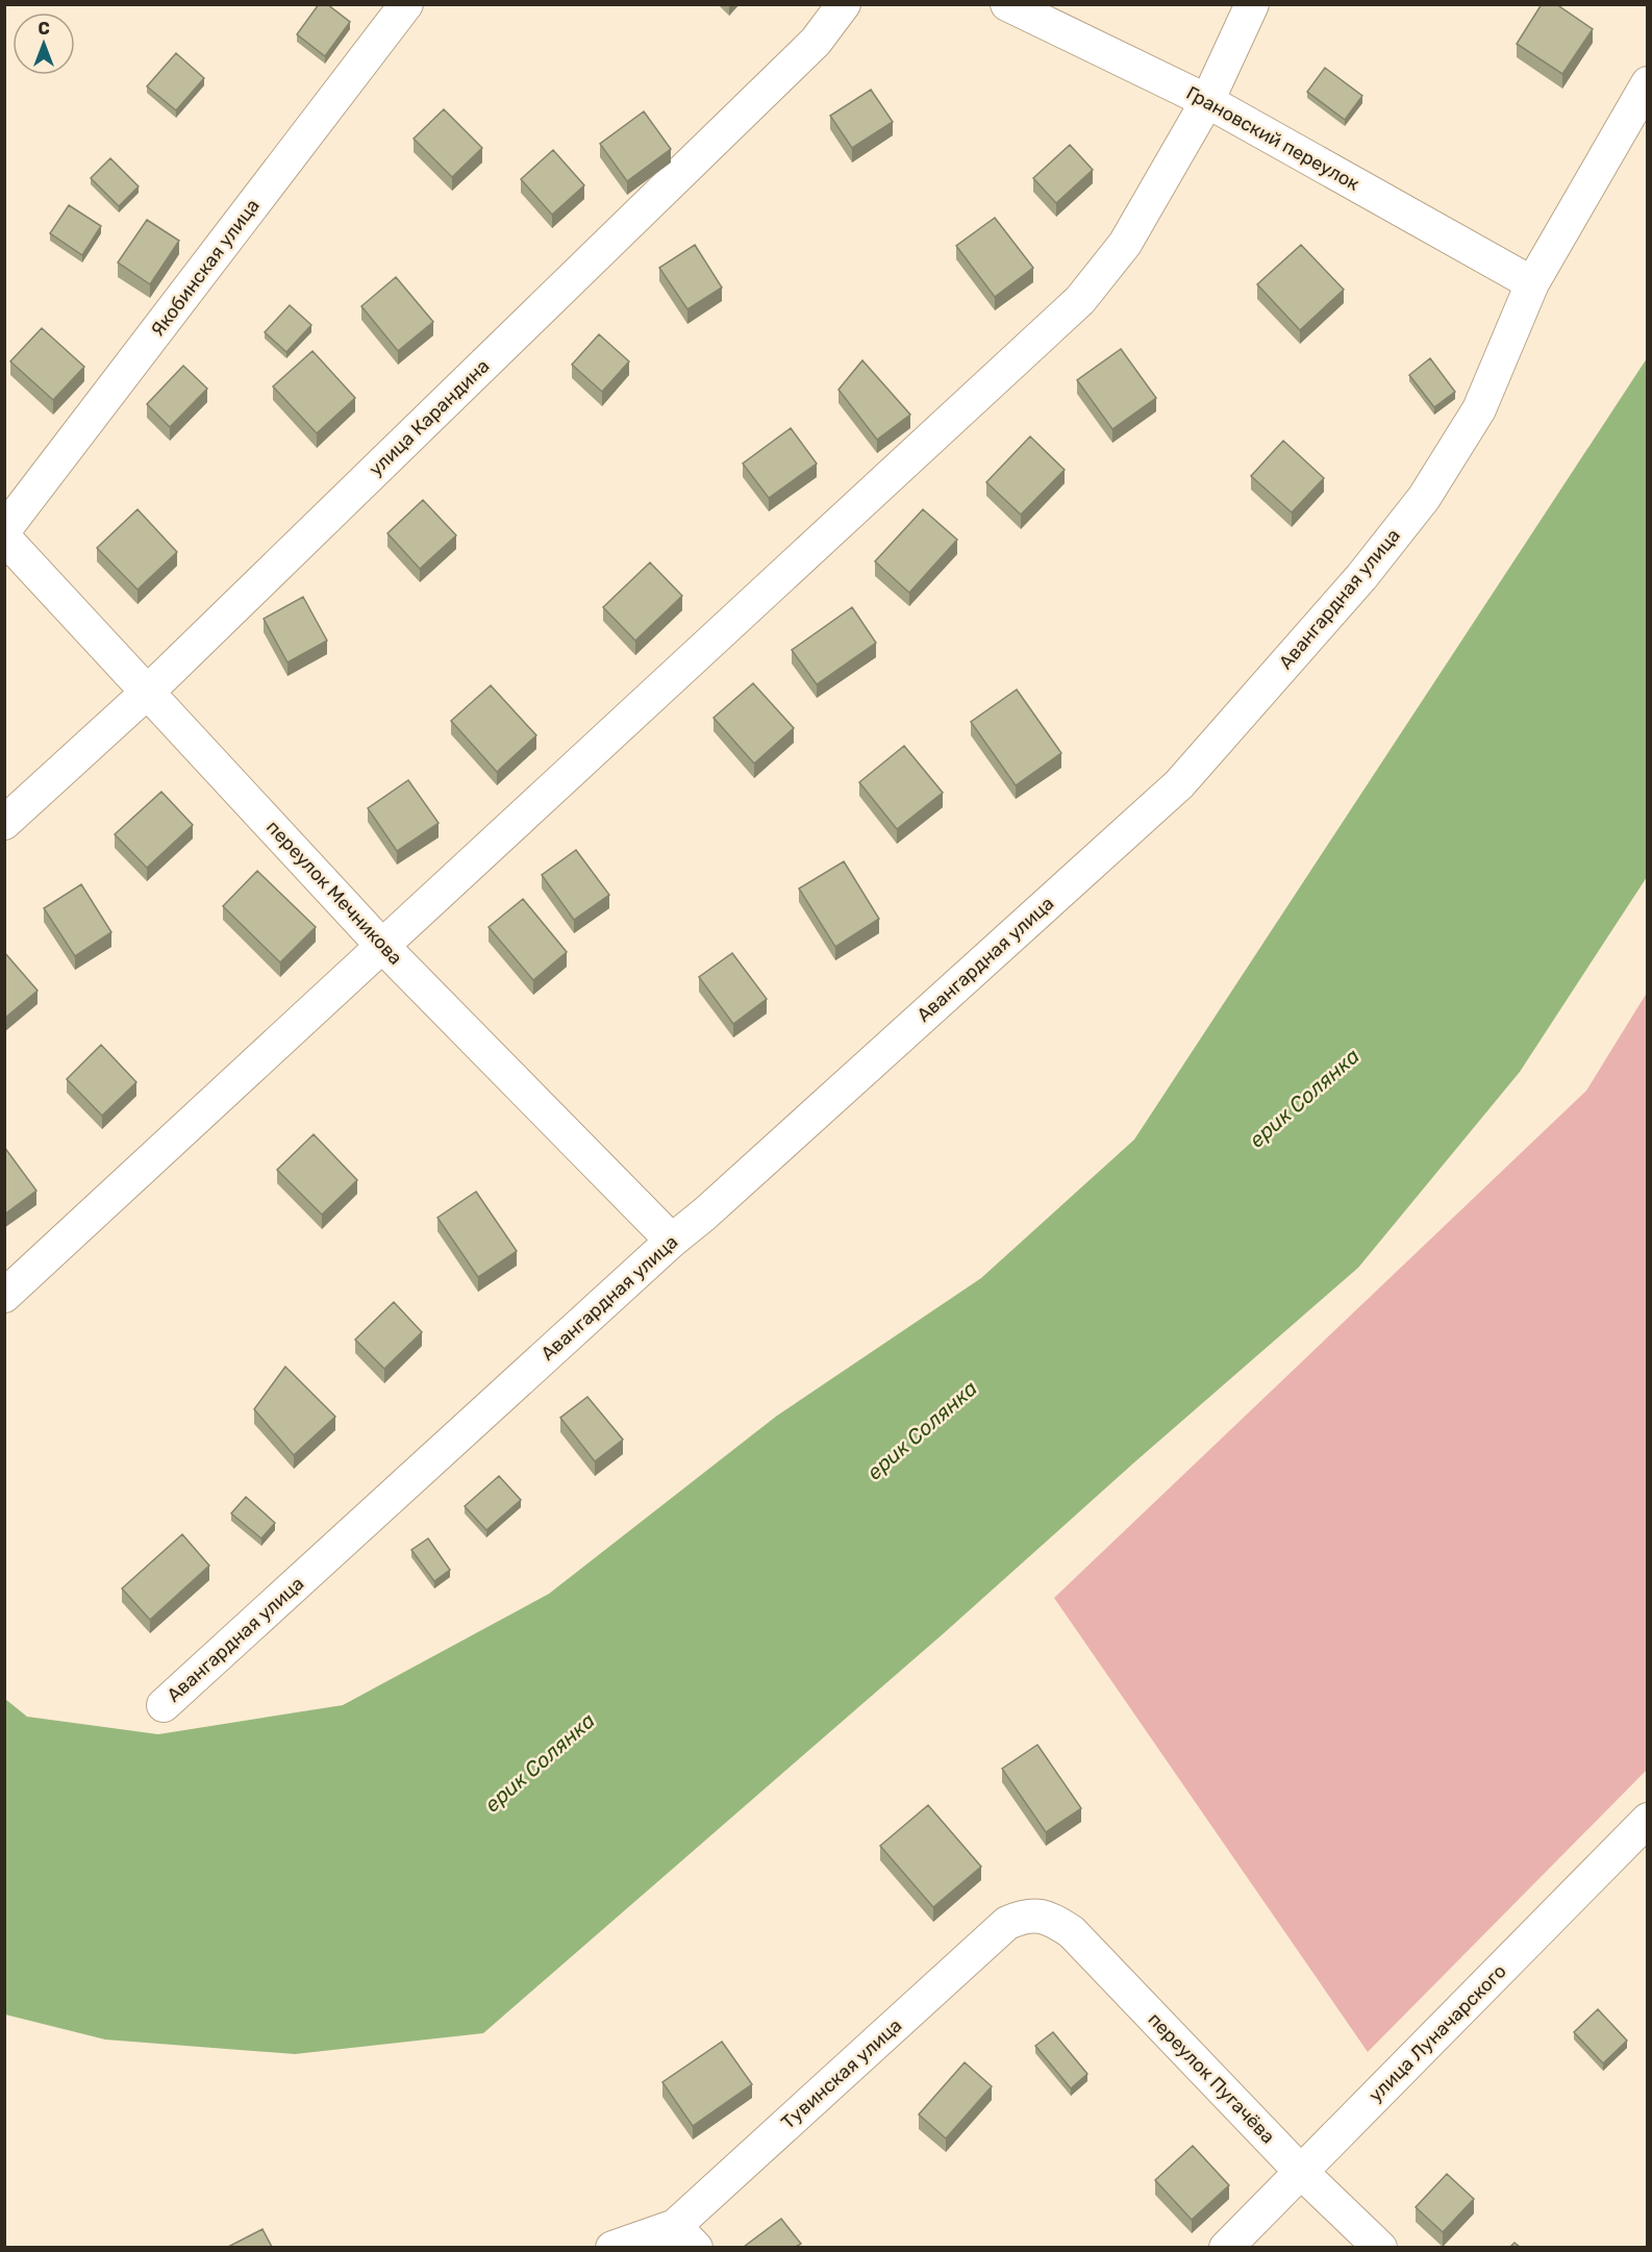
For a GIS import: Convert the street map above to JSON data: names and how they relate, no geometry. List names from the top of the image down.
{
  "streets": {
    "street": [
      "Грановский переулок",
      "Якобинская улица",
      "улица Карандина",
      "Авангардная улица",
      "переулок Мечникова",
      "улица Луначарского",
      "Тувинская улица",
      "переулок Пугачёва"
    ]
  },
  "crossings": [
    ["Грановский переулок", "Авангардная улица"],
    ["улица Карандина", "переулок Мечникова"],
    ["Авангардная улица", "переулок Мечникова"],
    ["улица Луначарского", "переулок Пугачёва"],
    ["Тувинская улица", "переулок Пугачёва"]
  ],
  "water": ["ерик Солянка"],
  "north": "top"
}
